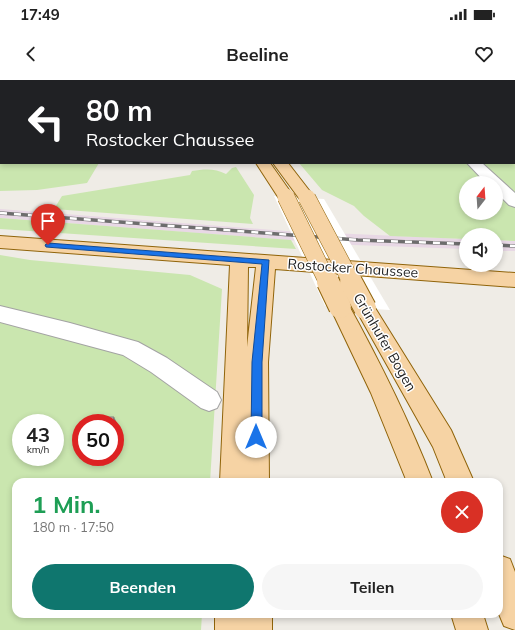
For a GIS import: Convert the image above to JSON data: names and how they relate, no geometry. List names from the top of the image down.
{
  "streets": {
    "main road": ["Rostocker Chaussee", "Grünhufer Bogen"]
  },
  "north": "top",
  "page": {
    "status": "17:49",
    "header": "Beeline",
    "turn": ["80 m", "Rostocker Chaussee"],
    "speed": "43 km/h",
    "limit": "50",
    "heading": ["1 Min.", "180 m · 17:50"],
    "buttons": ["Beenden", "Teilen"]
  }
}
